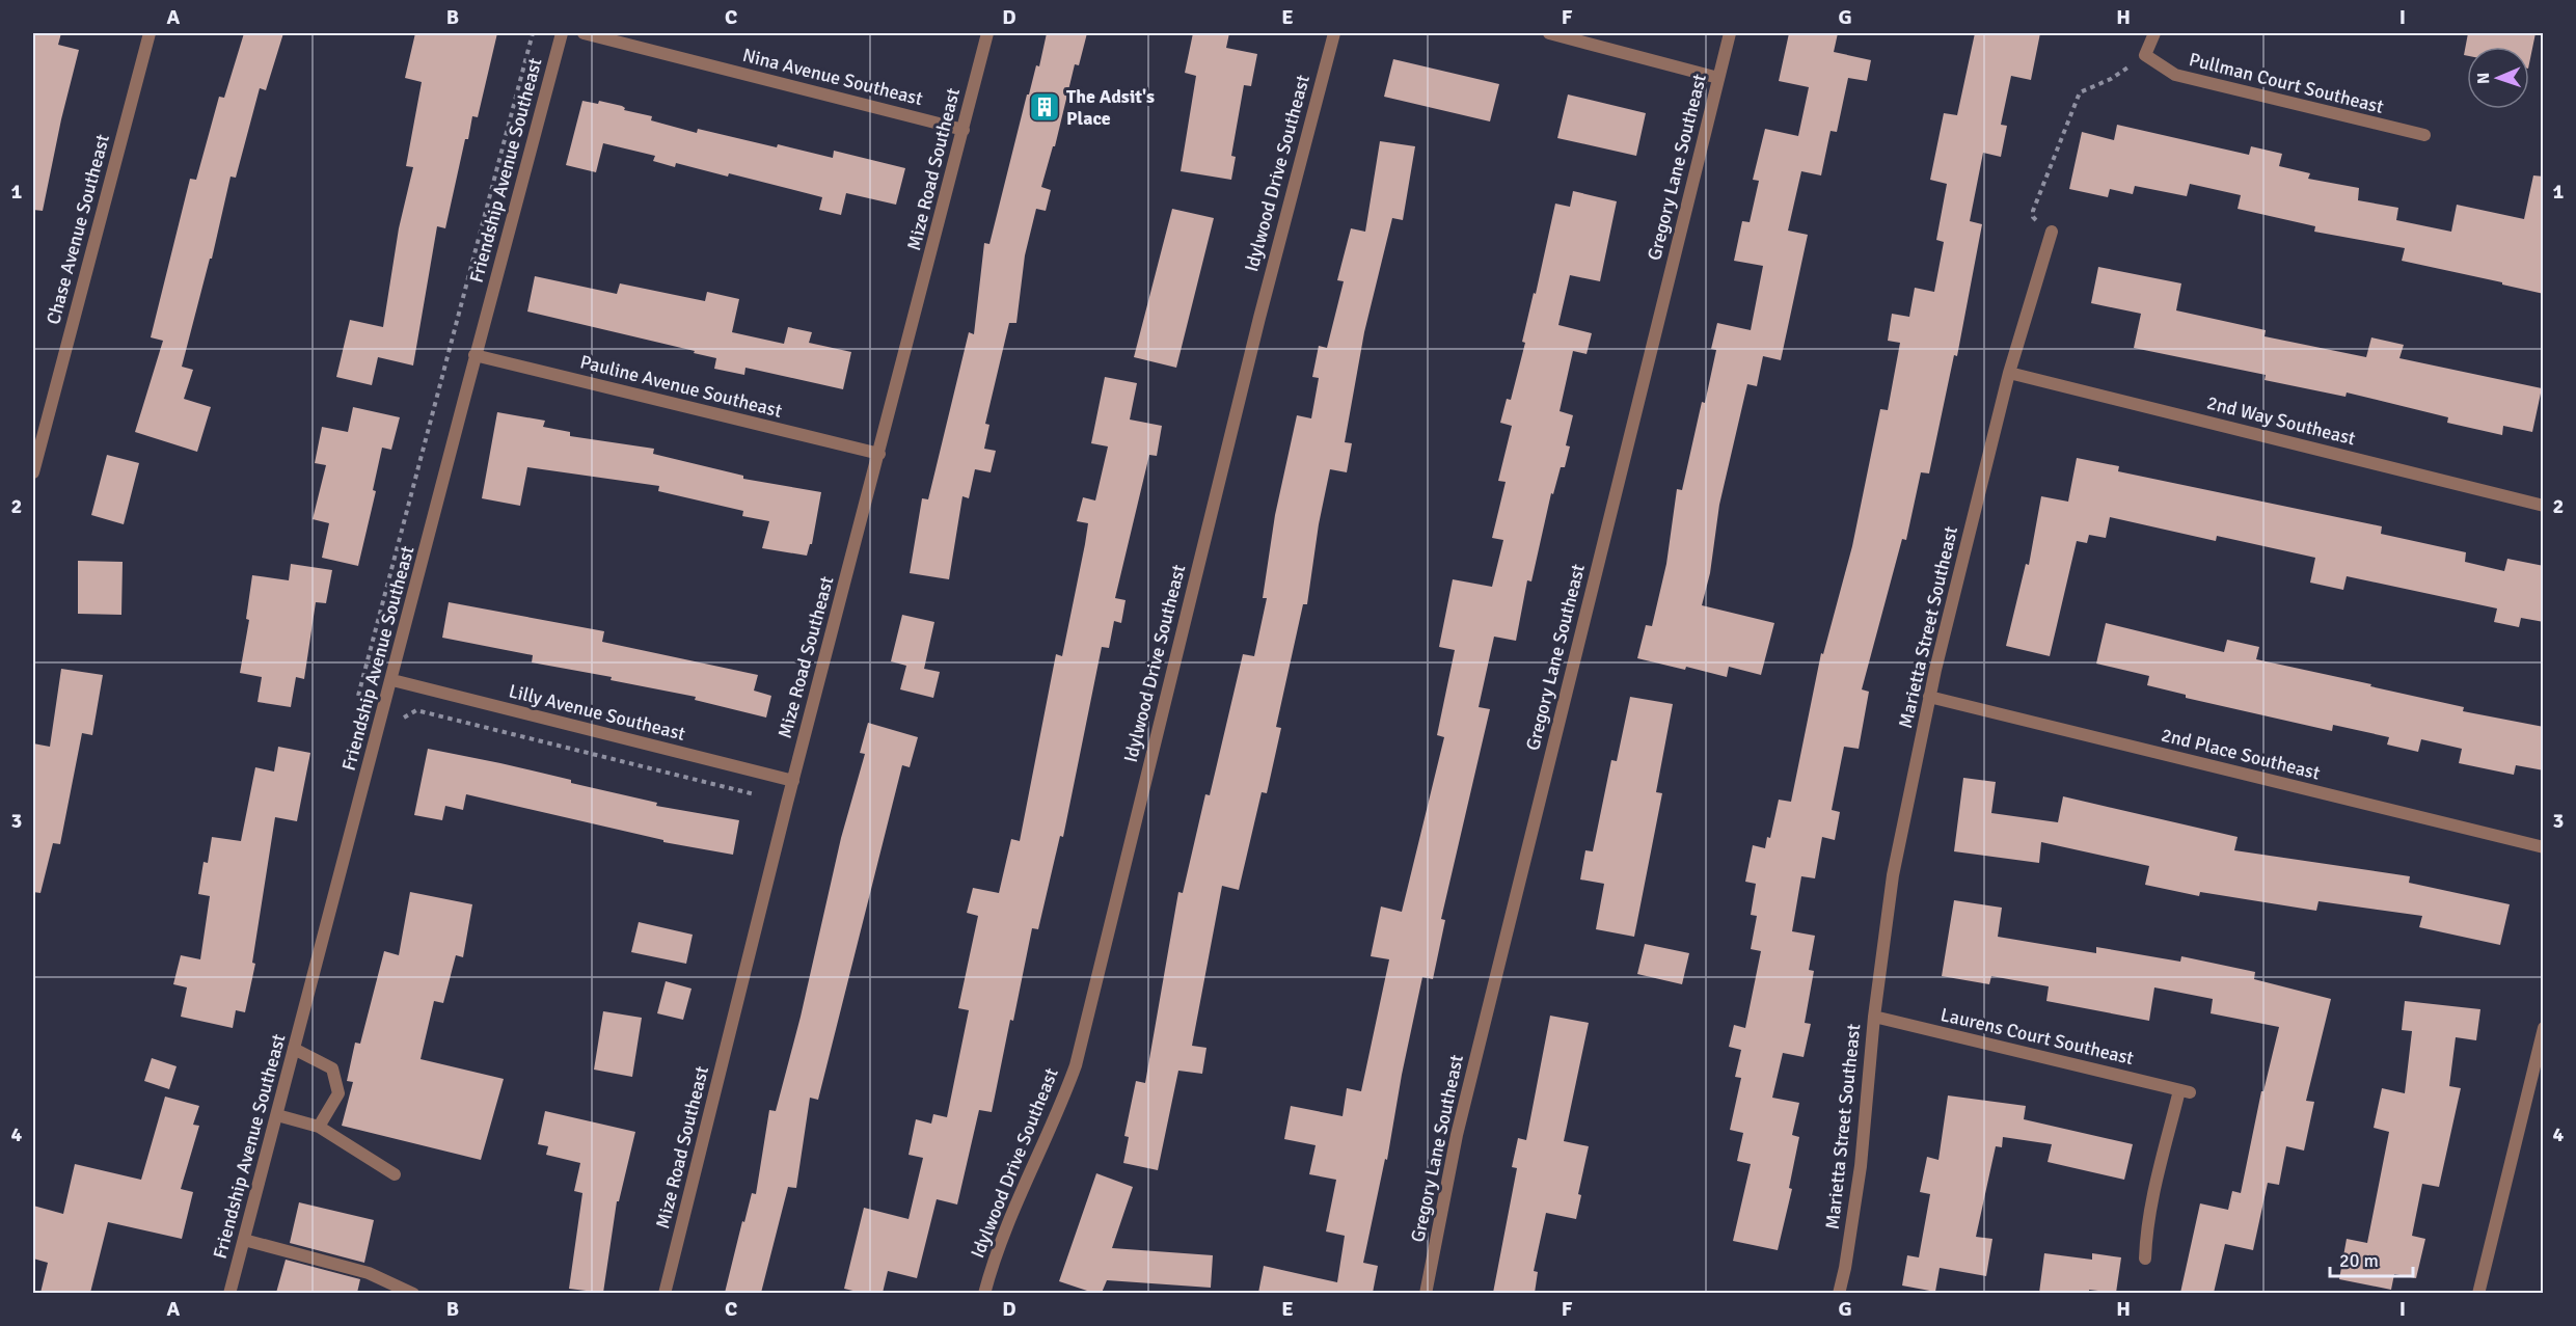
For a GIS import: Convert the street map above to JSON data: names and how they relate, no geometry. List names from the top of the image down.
{
  "streets": {
    "street": [
      "Nina Avenue Southeast",
      "Pullman Court Southeast",
      "Gregory Lane Southeast",
      "Mize Road Southeast",
      "Friendship Avenue Southeast",
      "Idylwood Drive Southeast",
      "Chase Avenue Southeast",
      "Pauline Avenue Southeast",
      "2nd Way Southeast",
      "Marietta Street Southeast",
      "Lilly Avenue Southeast",
      "2nd Place Southeast",
      "Laurens Court Southeast"
    ]
  },
  "crossings": [
    ["Nina Avenue Southeast", "Mize Road Southeast"],
    ["Mize Road Southeast", "Pauline Avenue Southeast"],
    ["Mize Road Southeast", "Lilly Avenue Southeast"],
    ["Friendship Avenue Southeast", "Pauline Avenue Southeast"],
    ["Friendship Avenue Southeast", "Lilly Avenue Southeast"],
    ["2nd Way Southeast", "Marietta Street Southeast"],
    ["Marietta Street Southeast", "2nd Place Southeast"],
    ["Marietta Street Southeast", "Laurens Court Southeast"]
  ],
  "places": {
    "building": ["The Adsit's Place"]
  },
  "scale_bar": "20 m",
  "north": "left",
  "grid": {
    "columns": [
      "A",
      "B",
      "C",
      "D",
      "E",
      "F",
      "G",
      "H",
      "I"
    ],
    "rows": [
      "1",
      "2",
      "3",
      "4"
    ]
  }
}
